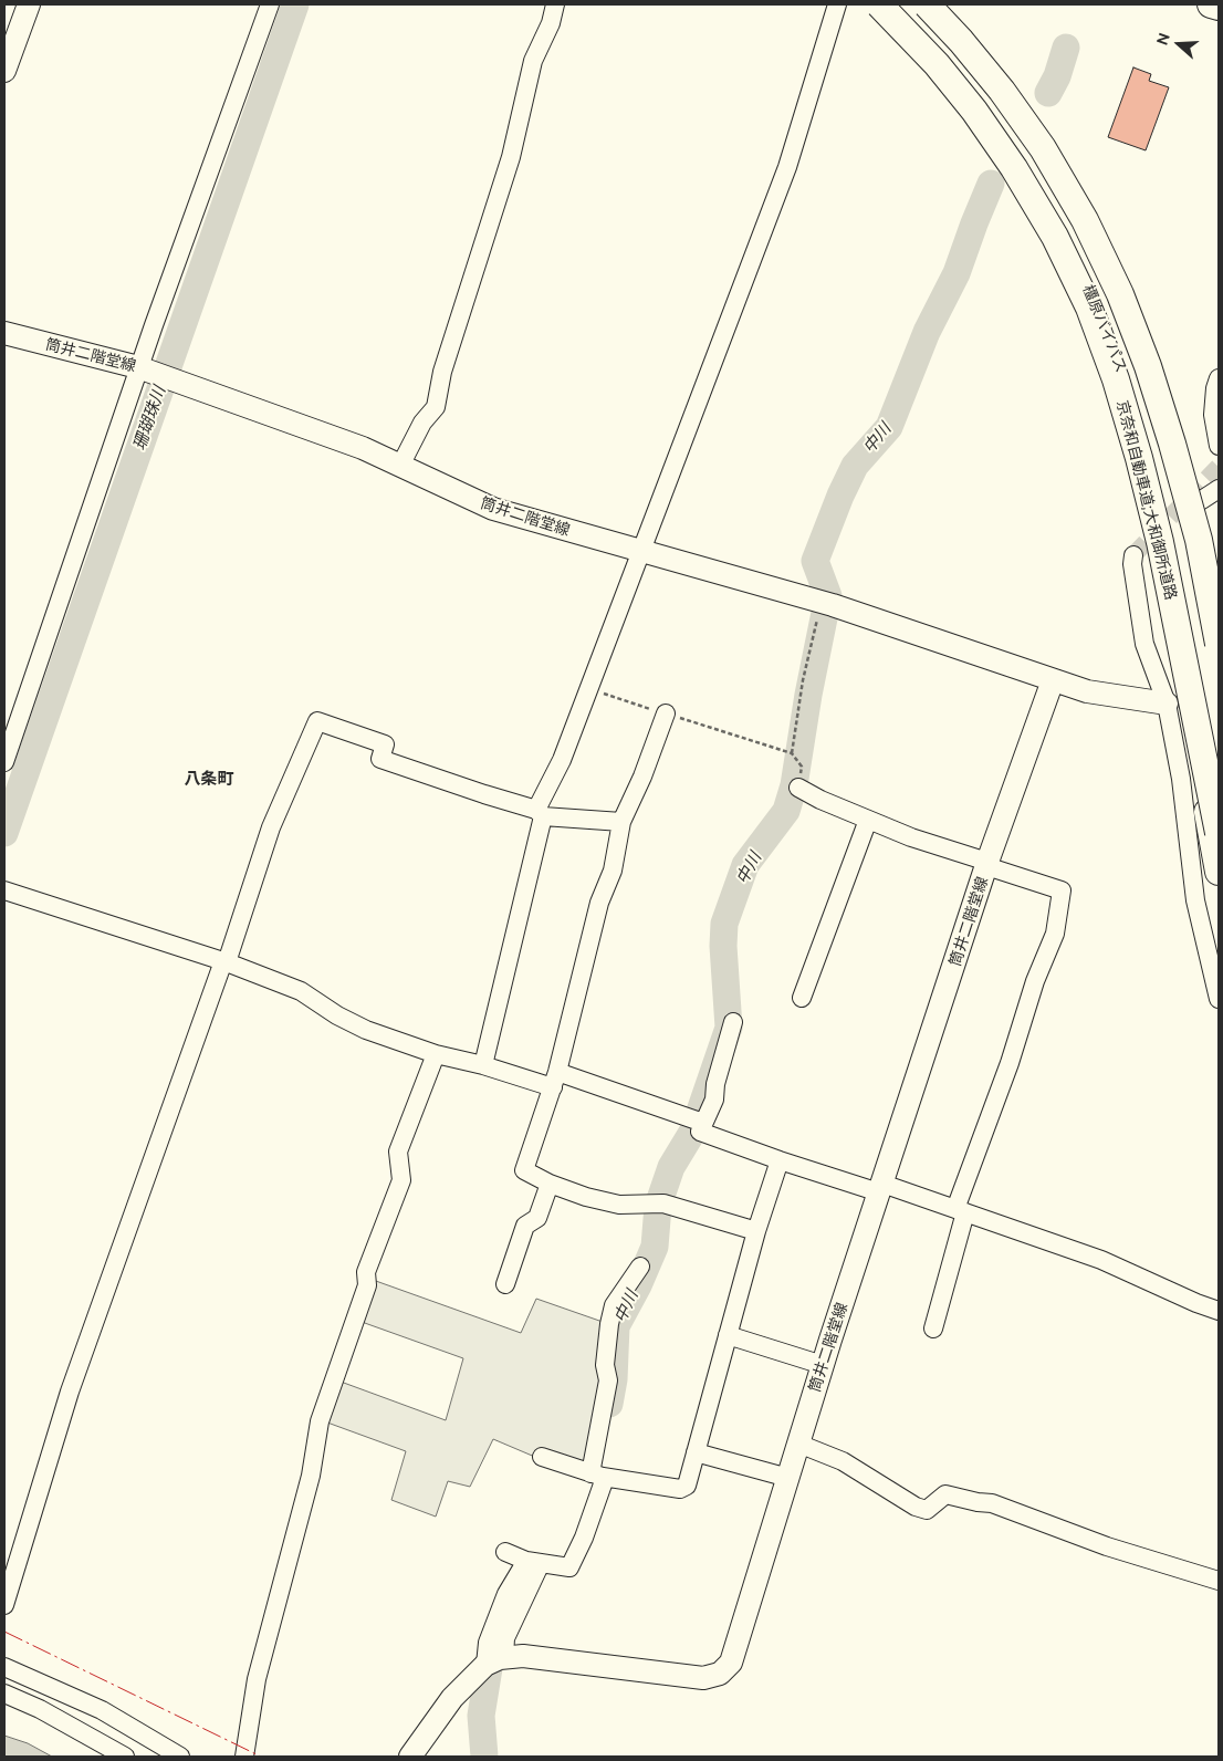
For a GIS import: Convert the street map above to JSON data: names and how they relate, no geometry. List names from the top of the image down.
{
  "streets": {
    "highway": ["橿原バイパス", "京奈和自動車道;大和御所道路"],
    "main road": ["筒井二階堂線"]
  },
  "districts": ["八条町"],
  "water": ["珊瑚珠川", "中川"],
  "north": "left"
}
